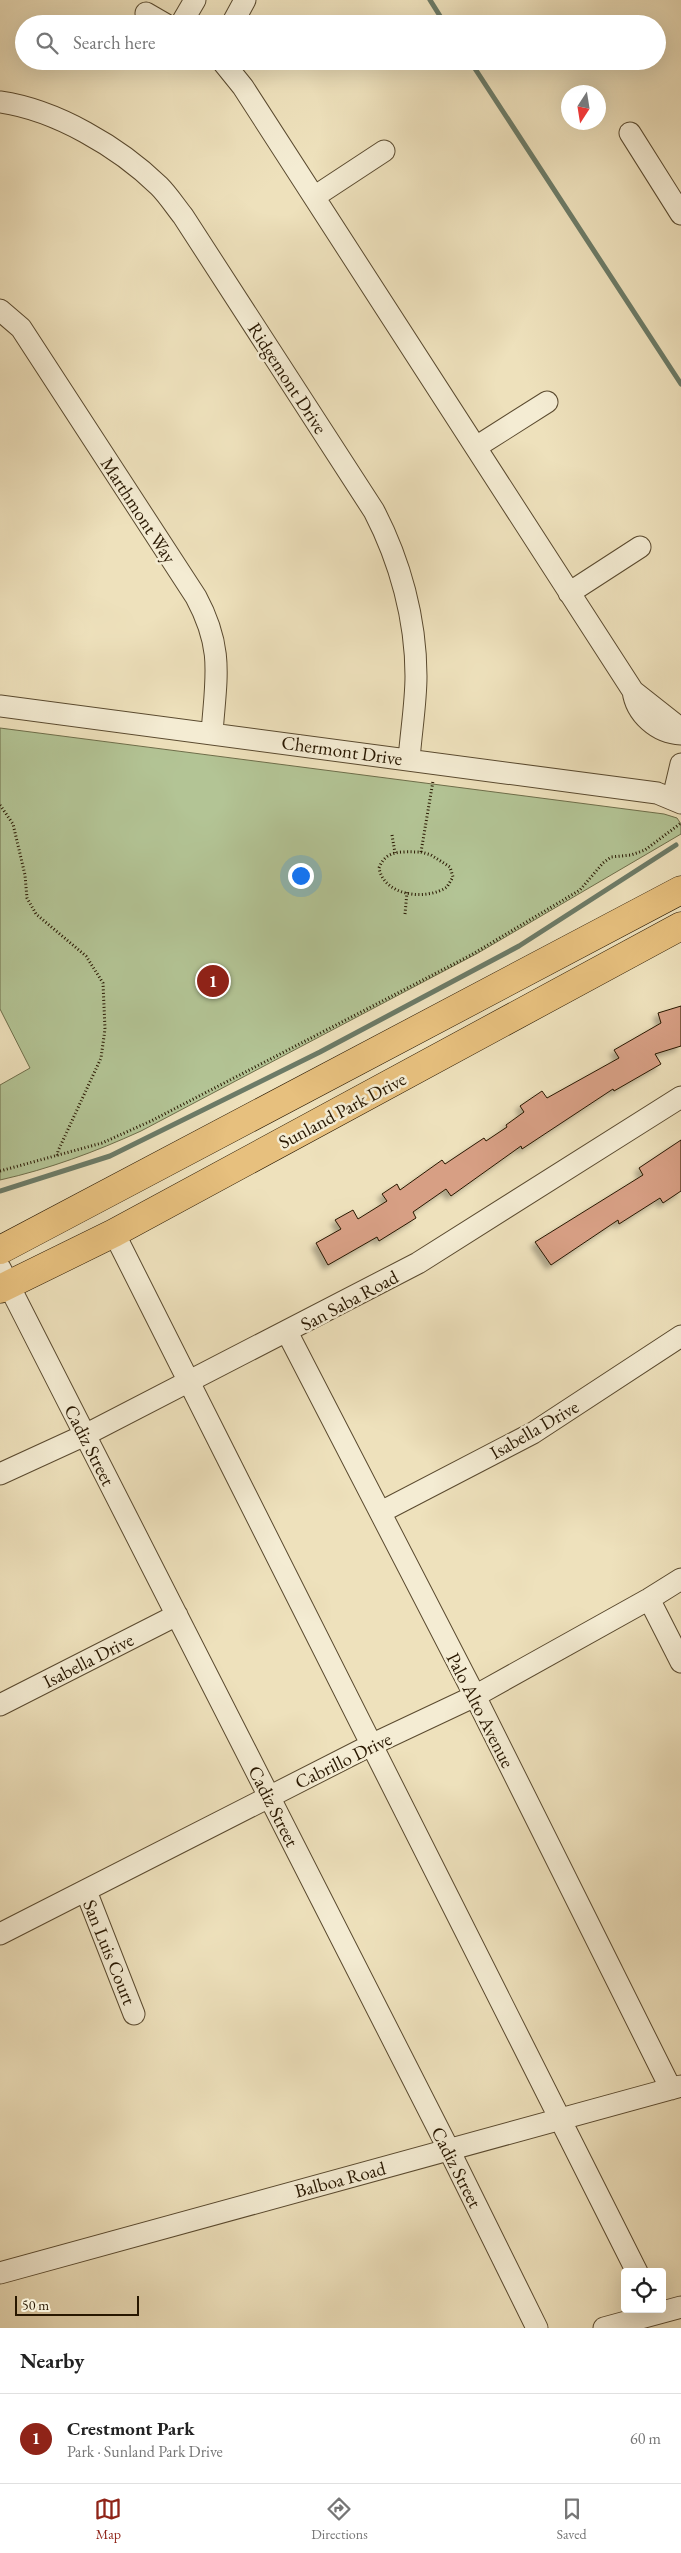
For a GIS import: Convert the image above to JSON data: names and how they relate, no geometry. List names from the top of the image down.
{
  "streets": {
    "main road": ["Sunland Park Drive"],
    "street": [
      "Ridgemont Drive",
      "Marthmont Way",
      "Chermont Drive",
      "San Saba Road",
      "Isabella Drive",
      "Cadiz Street",
      "Palo Alto Avenue",
      "Cabrillo Drive",
      "San Luis Court",
      "Balboa Road"
    ]
  },
  "crossings": [
    ["Ridgemont Drive", "Chermont Drive"],
    ["Marthmont Way", "Chermont Drive"],
    ["Sunland Park Drive", "Cadiz Street"],
    ["San Saba Road", "Cadiz Street"],
    ["San Saba Road", "Palo Alto Avenue"],
    ["Isabella Drive", "Cadiz Street"],
    ["Isabella Drive", "Palo Alto Avenue"],
    ["Cadiz Street", "Cabrillo Drive"],
    ["Cadiz Street", "Balboa Road"],
    ["Palo Alto Avenue", "Cabrillo Drive"],
    ["Palo Alto Avenue", "Balboa Road"],
    ["Cabrillo Drive", "San Luis Court"]
  ],
  "scale_bar": "50 m",
  "north": "bottom",
  "page": {
    "search": "Search here",
    "pins": "1",
    "scale": "50 m",
    "heading": "Nearby",
    "list": [
      {
        "mark": "1",
        "name": "Crestmont Park",
        "note": "Park · Sunland Park Drive",
        "value": "60 m"
      }
    ],
    "nav": ["Map", "Directions", "Saved"]
  }
}
